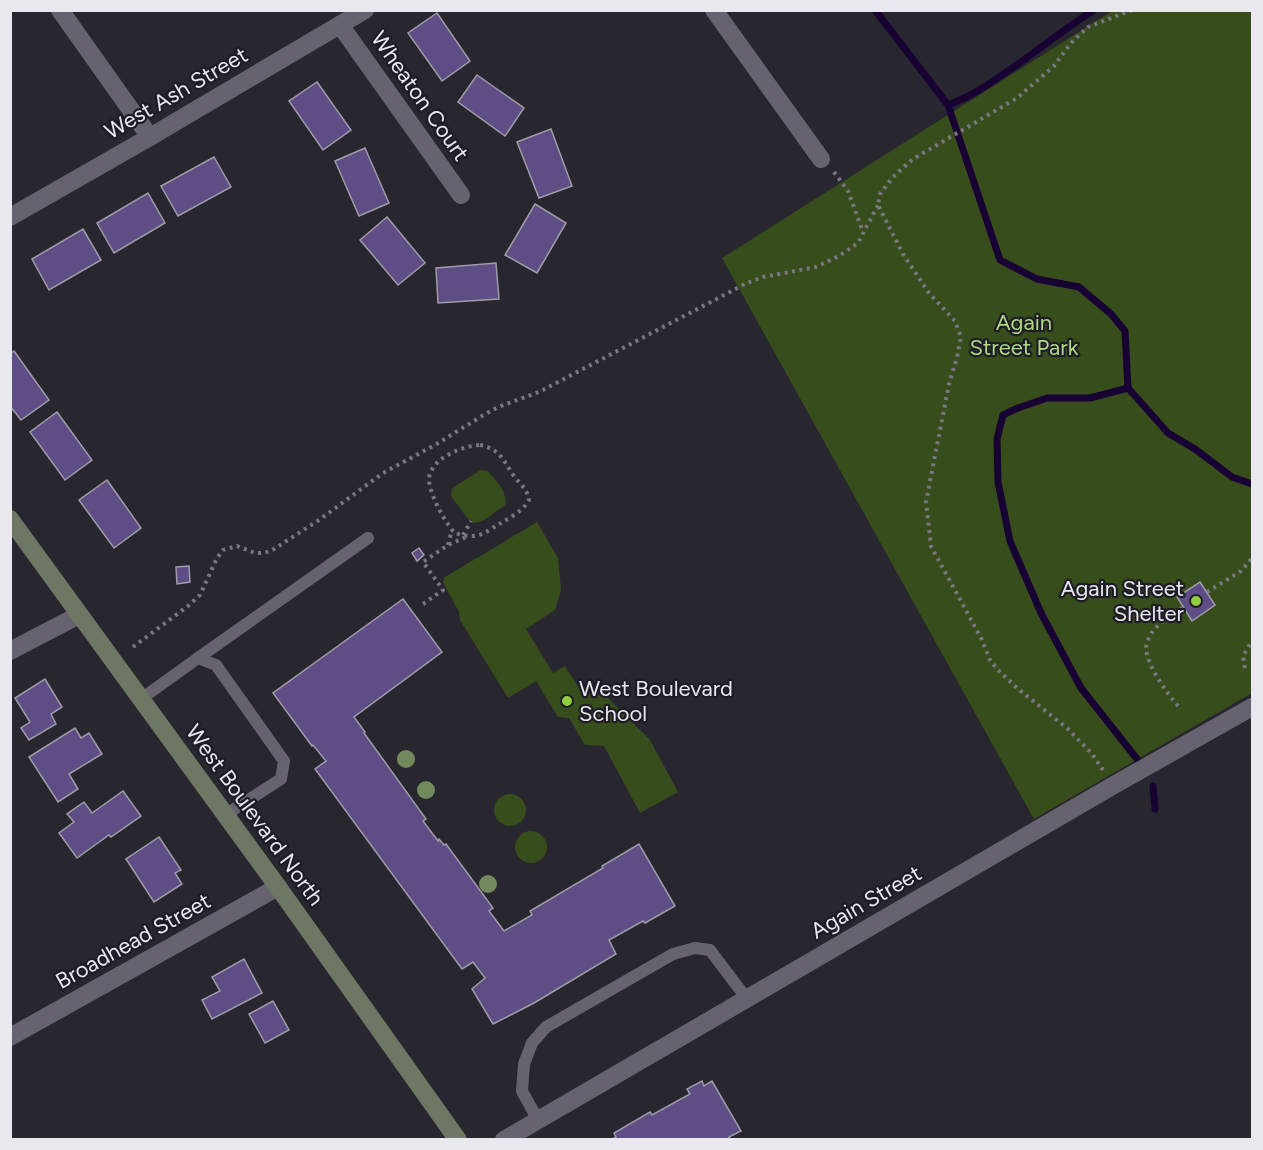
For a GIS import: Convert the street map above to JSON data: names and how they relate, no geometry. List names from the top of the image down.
{
  "streets": {
    "main road": ["West Boulevard North"],
    "street": [
      "West Ash Street",
      "Wheaton Court",
      "Again Street",
      "Broadhead Street"
    ]
  },
  "crossings": [
    ["West Ash Street", "Wheaton Court"],
    ["West Boulevard North", "Broadhead Street"]
  ],
  "parks": ["Again Street Park"],
  "places": ["Again Street Shelter", "West Boulevard School"]
}
